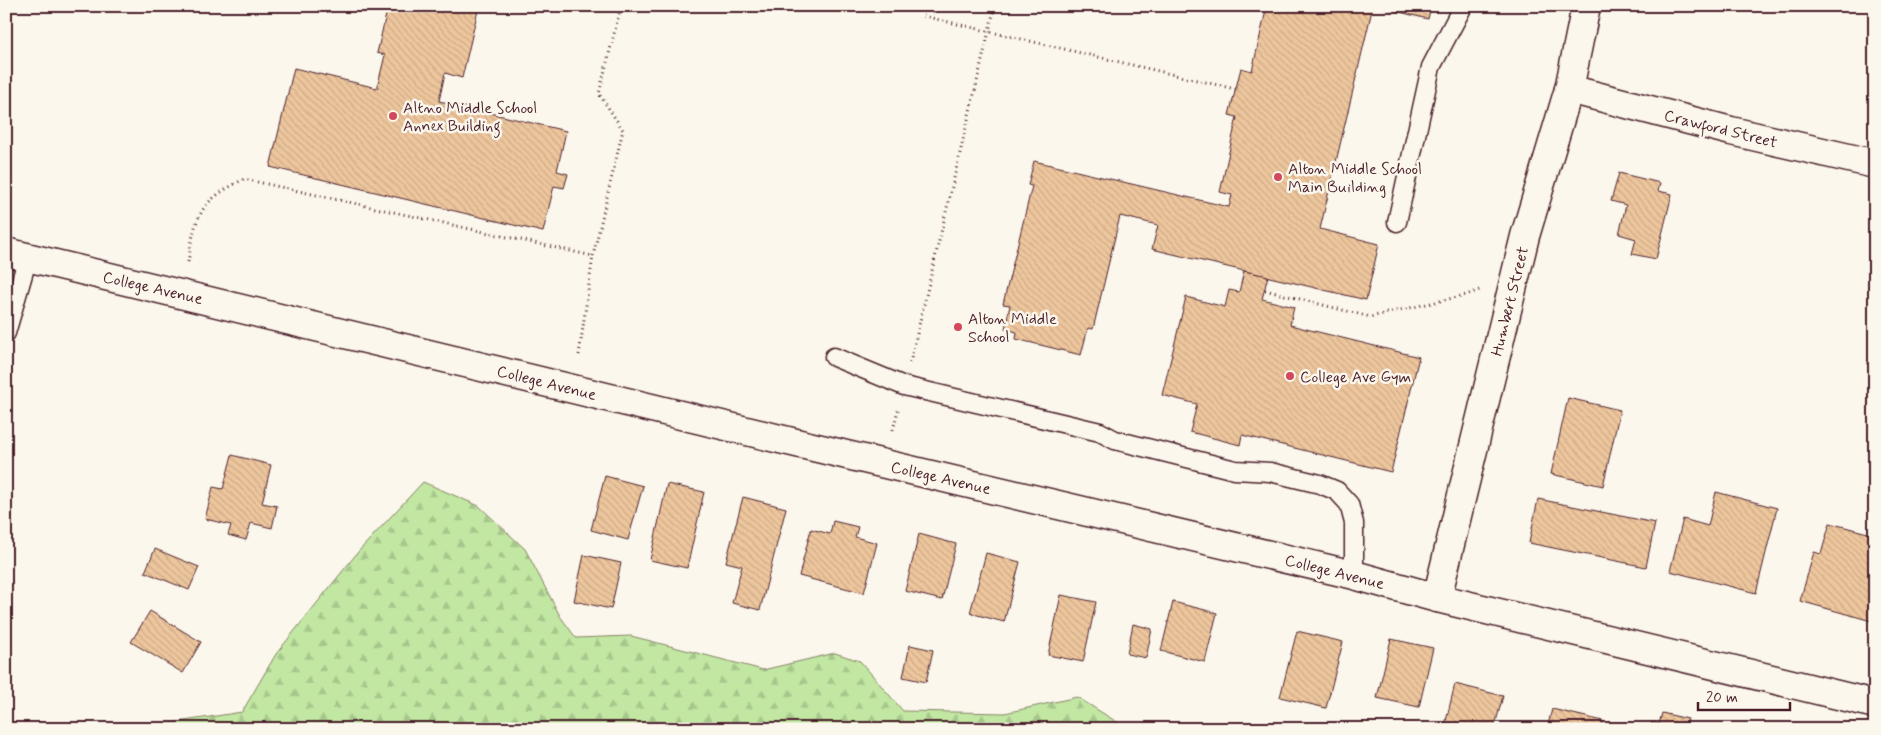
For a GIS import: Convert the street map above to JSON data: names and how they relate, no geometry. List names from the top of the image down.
{
  "streets": {
    "main road": ["Crawford Street", "College Avenue", "Humbert Street"]
  },
  "crossings": [
    ["Crawford Street", "Humbert Street"],
    ["College Avenue", "Humbert Street"]
  ],
  "places": [
    "Altno Middle School Annex Building",
    "Alton Middle School Main Building",
    "Alton Middle School",
    "College Ave Gym"
  ],
  "scale_bar": "20 m"
}
